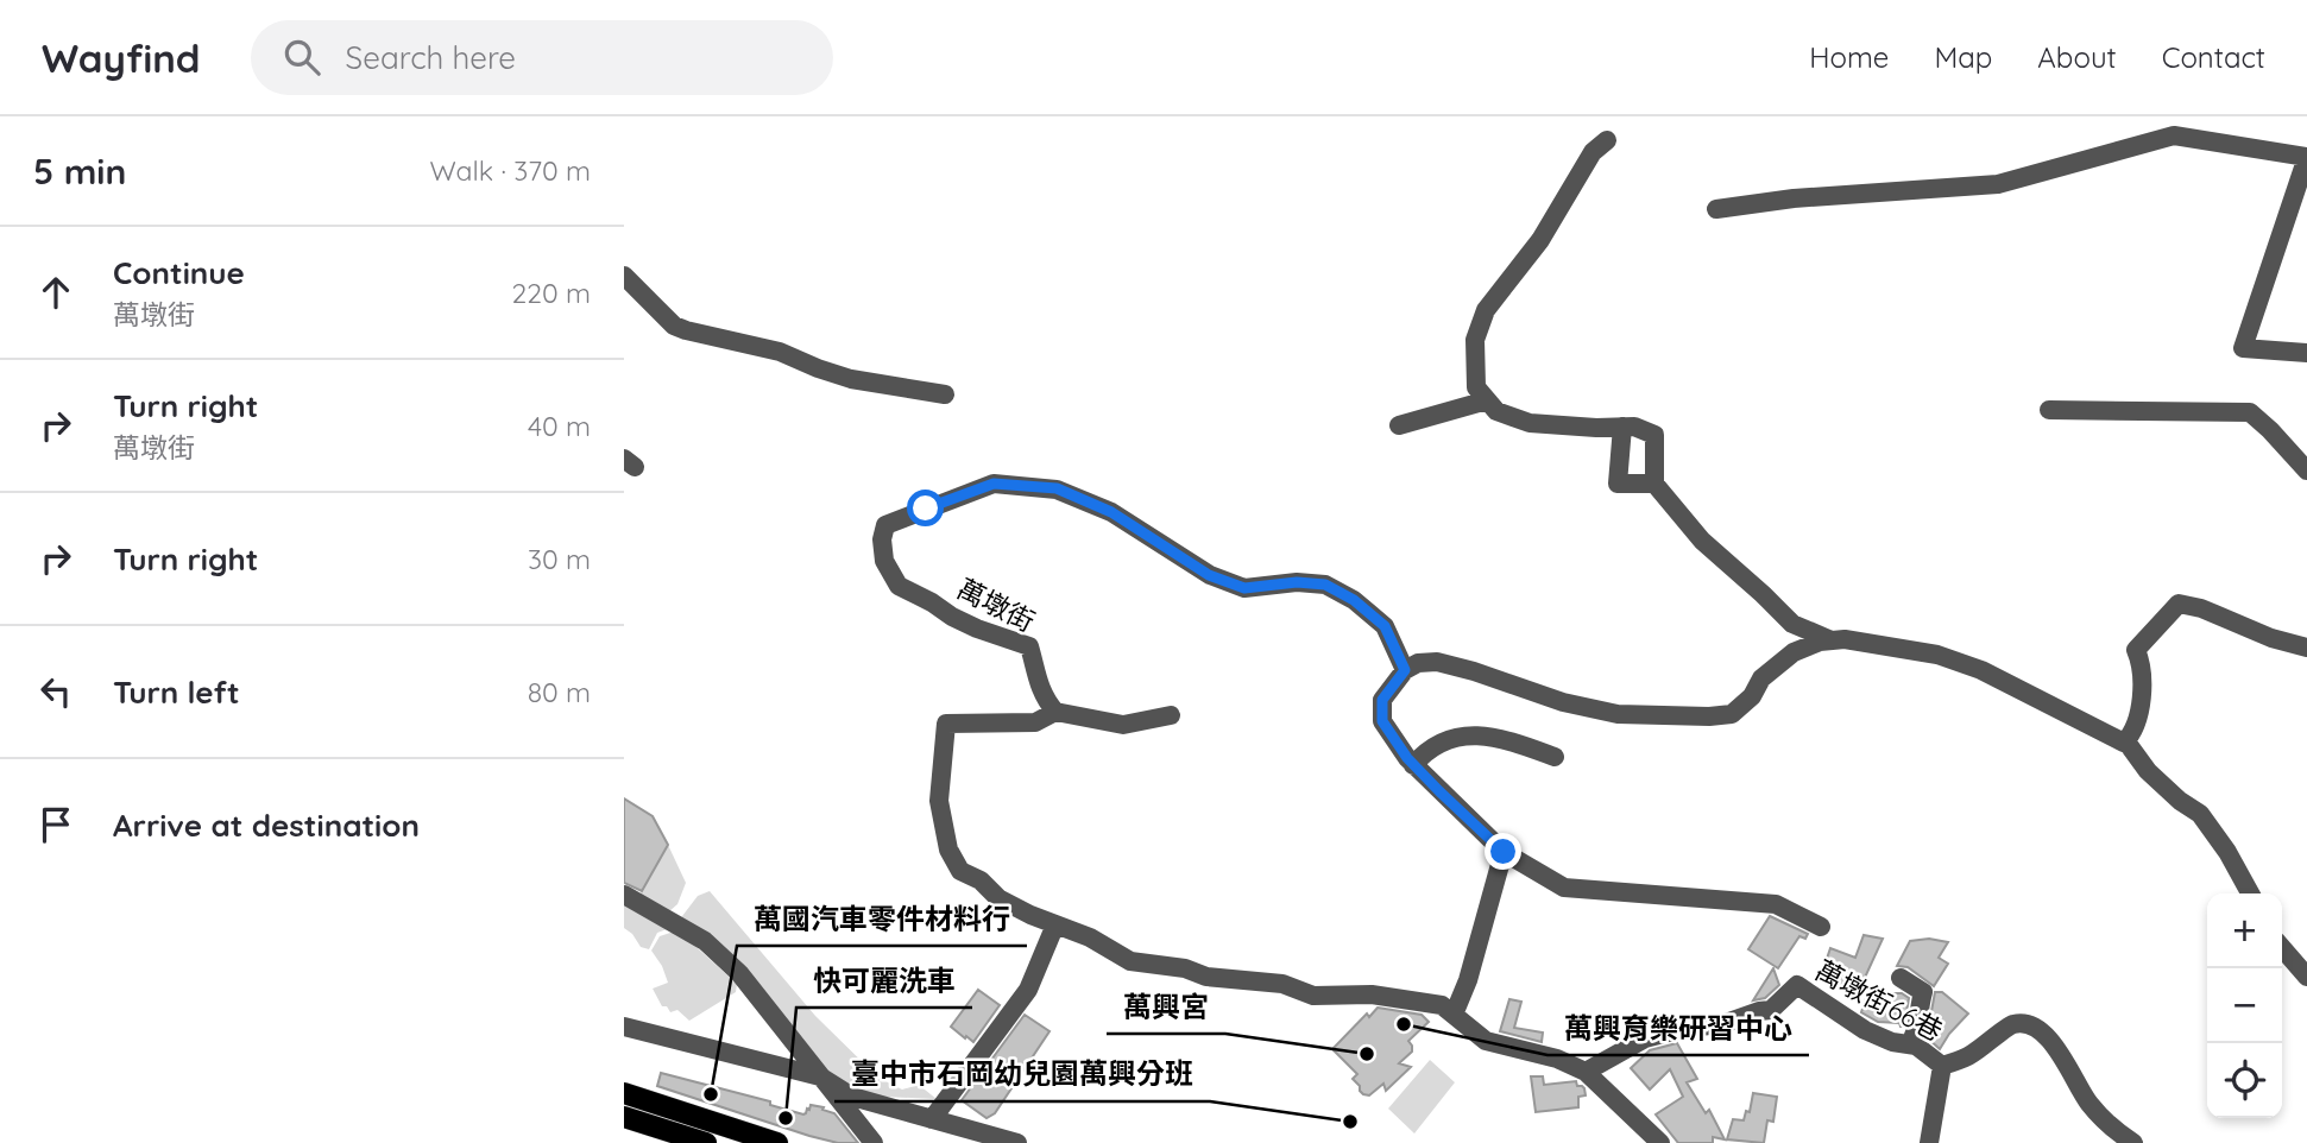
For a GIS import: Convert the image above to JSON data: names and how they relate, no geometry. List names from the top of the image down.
{
  "streets": {
    "street": ["萬墩街", "萬墩街66巷"]
  },
  "places": [
    "萬興育樂研習中心",
    "萬興宮",
    "萬國汽車零件材料行",
    "快可麗洗車",
    "臺中市石岡幼兒園萬興分班"
  ],
  "page": {
    "header": "Wayfind",
    "search": "Search here",
    "nav": [
      "Home",
      "Map",
      "About",
      "Contact"
    ],
    "heading": ["5 min", "Walk · 370 m"],
    "list": [
      ["Continue", "萬墩街", "220 m"],
      ["Turn right", "萬墩街", "40 m"],
      ["Turn right", "30 m"],
      ["Turn left", "80 m"],
      "Arrive at destination"
    ],
    "map_buttons": ["+", "−"]
  }
}
